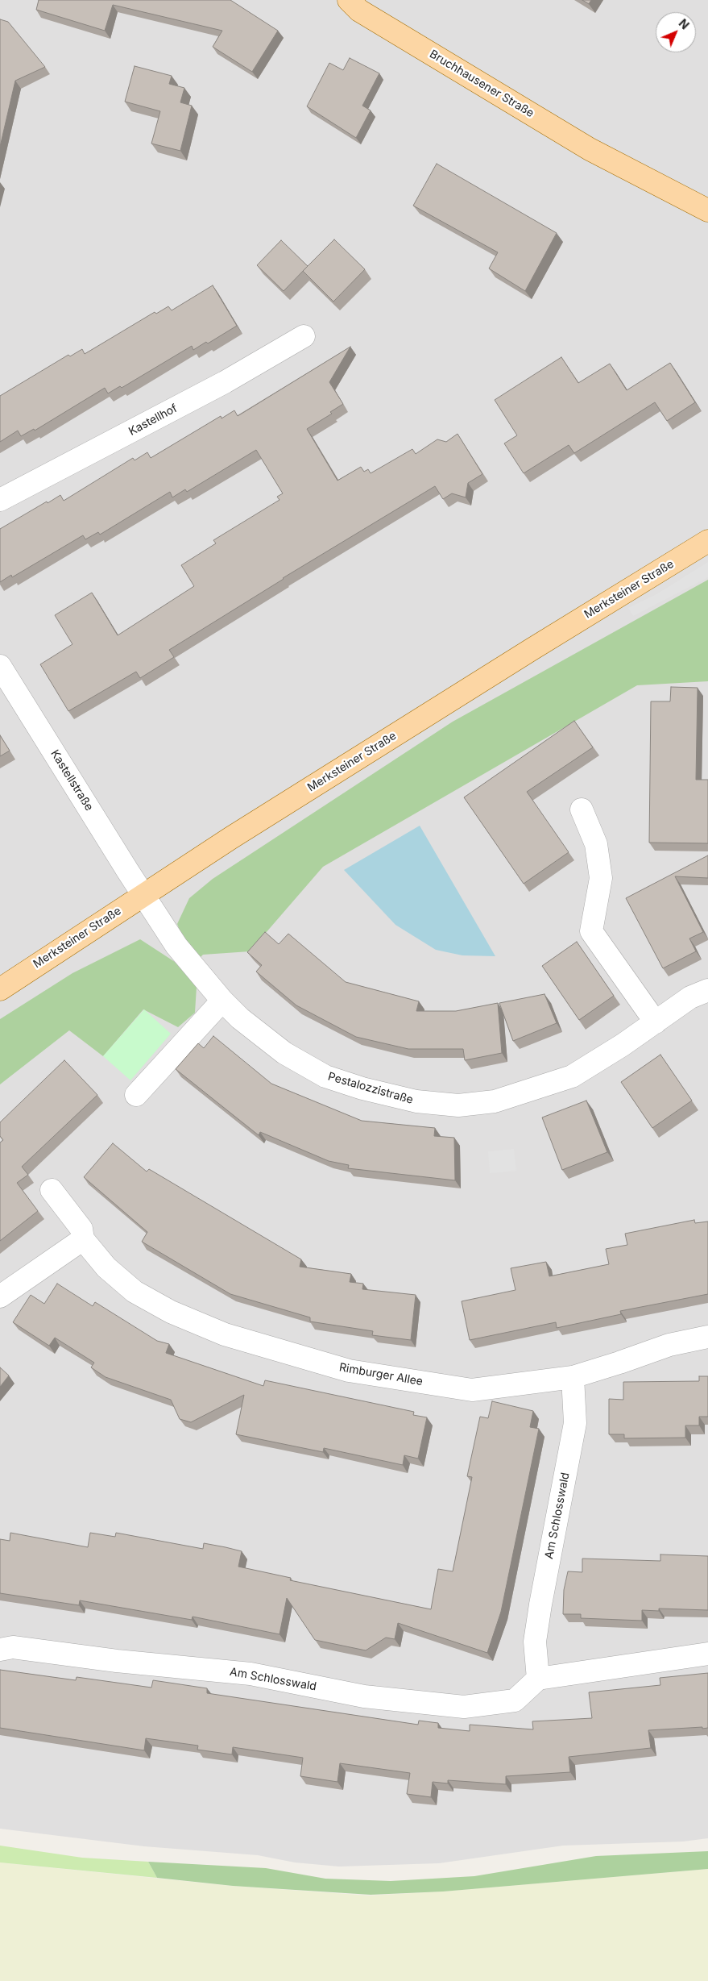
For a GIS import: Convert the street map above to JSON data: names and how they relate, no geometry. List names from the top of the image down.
{
  "streets": {
    "main road": ["Bruchhausener Straße", "Merksteiner Straße"],
    "street": [
      "Kastellhof",
      "Kastellstraße",
      "Pestalozzistraße",
      "Rimburger Allee",
      "Am Schlosswald"
    ]
  },
  "crossings": [
    ["Merksteiner Straße", "Kastellstraße"],
    ["Merksteiner Straße", "Pestalozzistraße"],
    ["Kastellstraße", "Pestalozzistraße"],
    ["Rimburger Allee", "Am Schlosswald"]
  ],
  "north": "top right"
}
